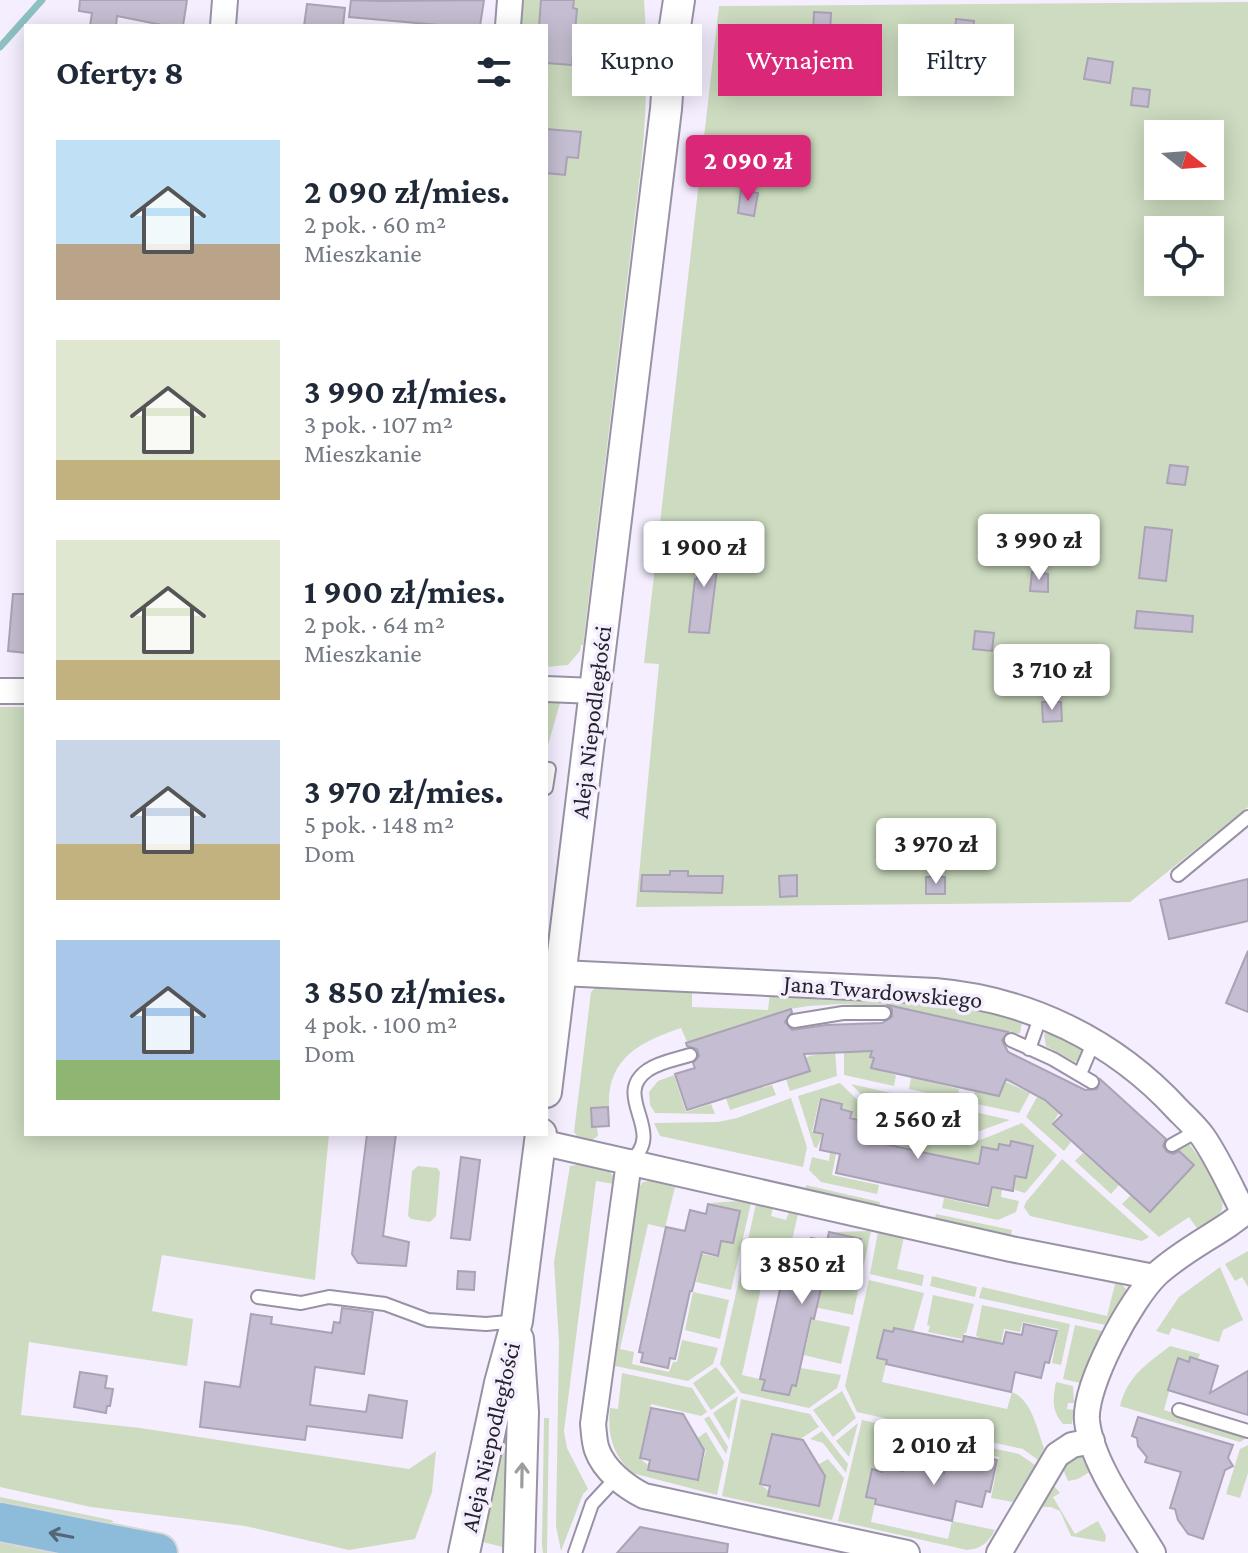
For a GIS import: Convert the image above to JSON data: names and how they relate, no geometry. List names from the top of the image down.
{
  "streets": {
    "street": ["Aleja Niepodległości", "Jana Twardowskiego"]
  },
  "crossings": [
    ["Aleja Niepodległości", "Jana Twardowskiego"]
  ],
  "north": "right",
  "page": {
    "chip": ["Kupno", "Wynajem", "Filtry"],
    "heading": "Oferty: 8",
    "list": [
      {
        "name": "2 090 zł/mies.",
        "note": "2 pok. · 60 m² · Mieszkanie"
      },
      {
        "name": "3 990 zł/mies.",
        "note": "3 pok. · 107 m² · Mieszkanie"
      },
      {
        "name": "1 900 zł/mies.",
        "note": "2 pok. · 64 m² · Mieszkanie"
      },
      {
        "name": "3 970 zł/mies.",
        "note": "5 pok. · 148 m² · Dom"
      },
      {
        "name": "3 850 zł/mies.",
        "note": "4 pok. · 100 m² · Dom"
      }
    ],
    "price": [
      "2 090 zł",
      "3 990 zł",
      "1 900 zł",
      "3 710 zł",
      "3 970 zł",
      "2 560 zł",
      "3 850 zł",
      "2 010 zł"
    ]
  }
}
